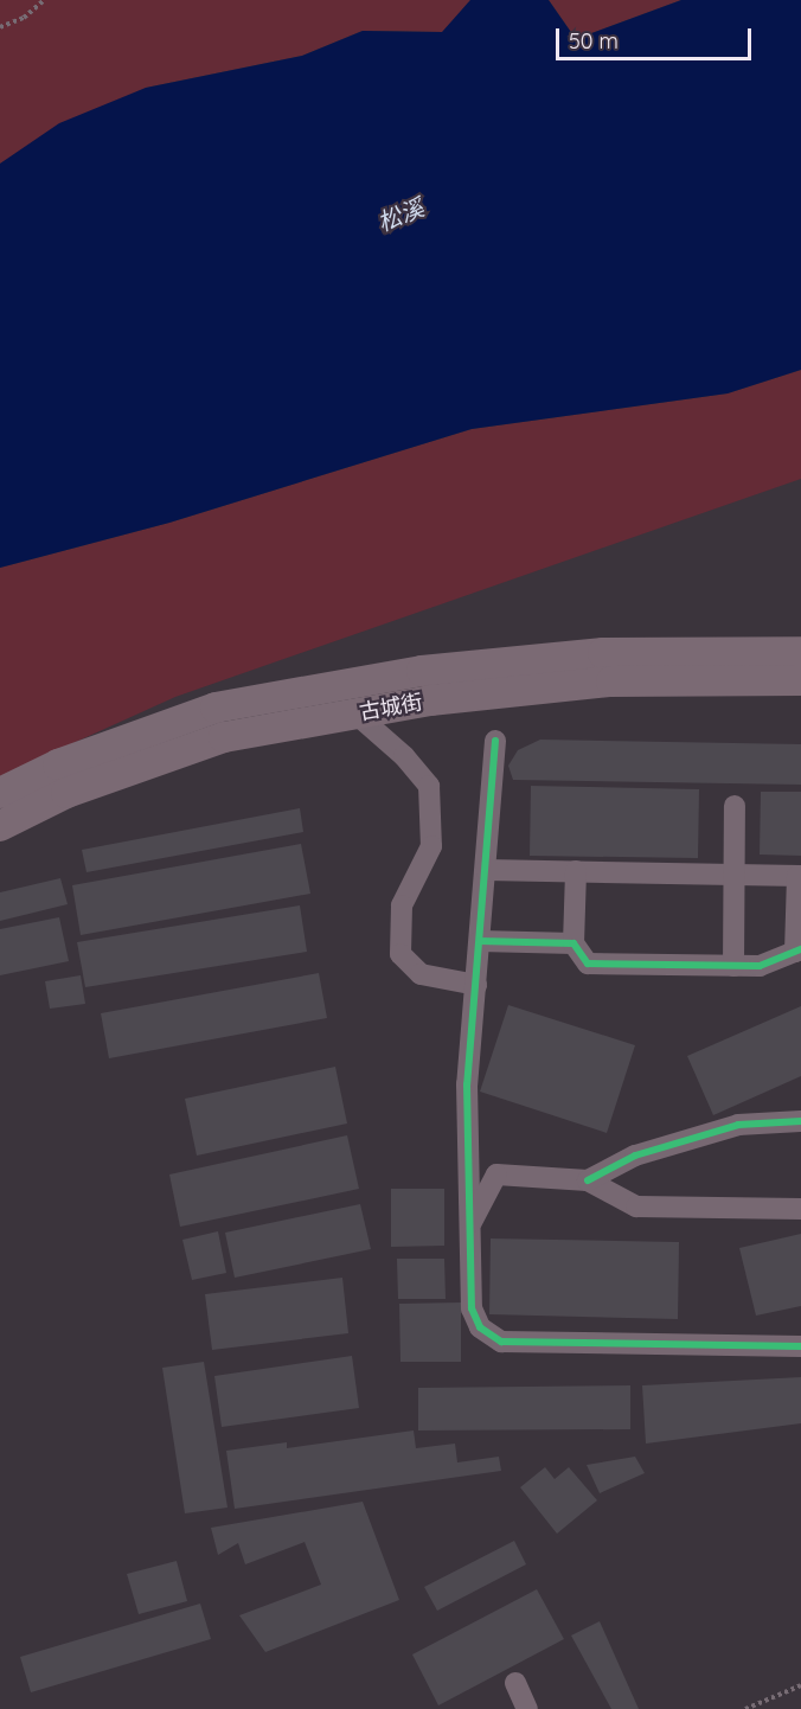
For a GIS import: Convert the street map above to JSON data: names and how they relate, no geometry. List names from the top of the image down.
{
  "streets": {
    "main road": ["古城街"]
  },
  "water": ["松溪"],
  "scale_bar": "50 m"
}
